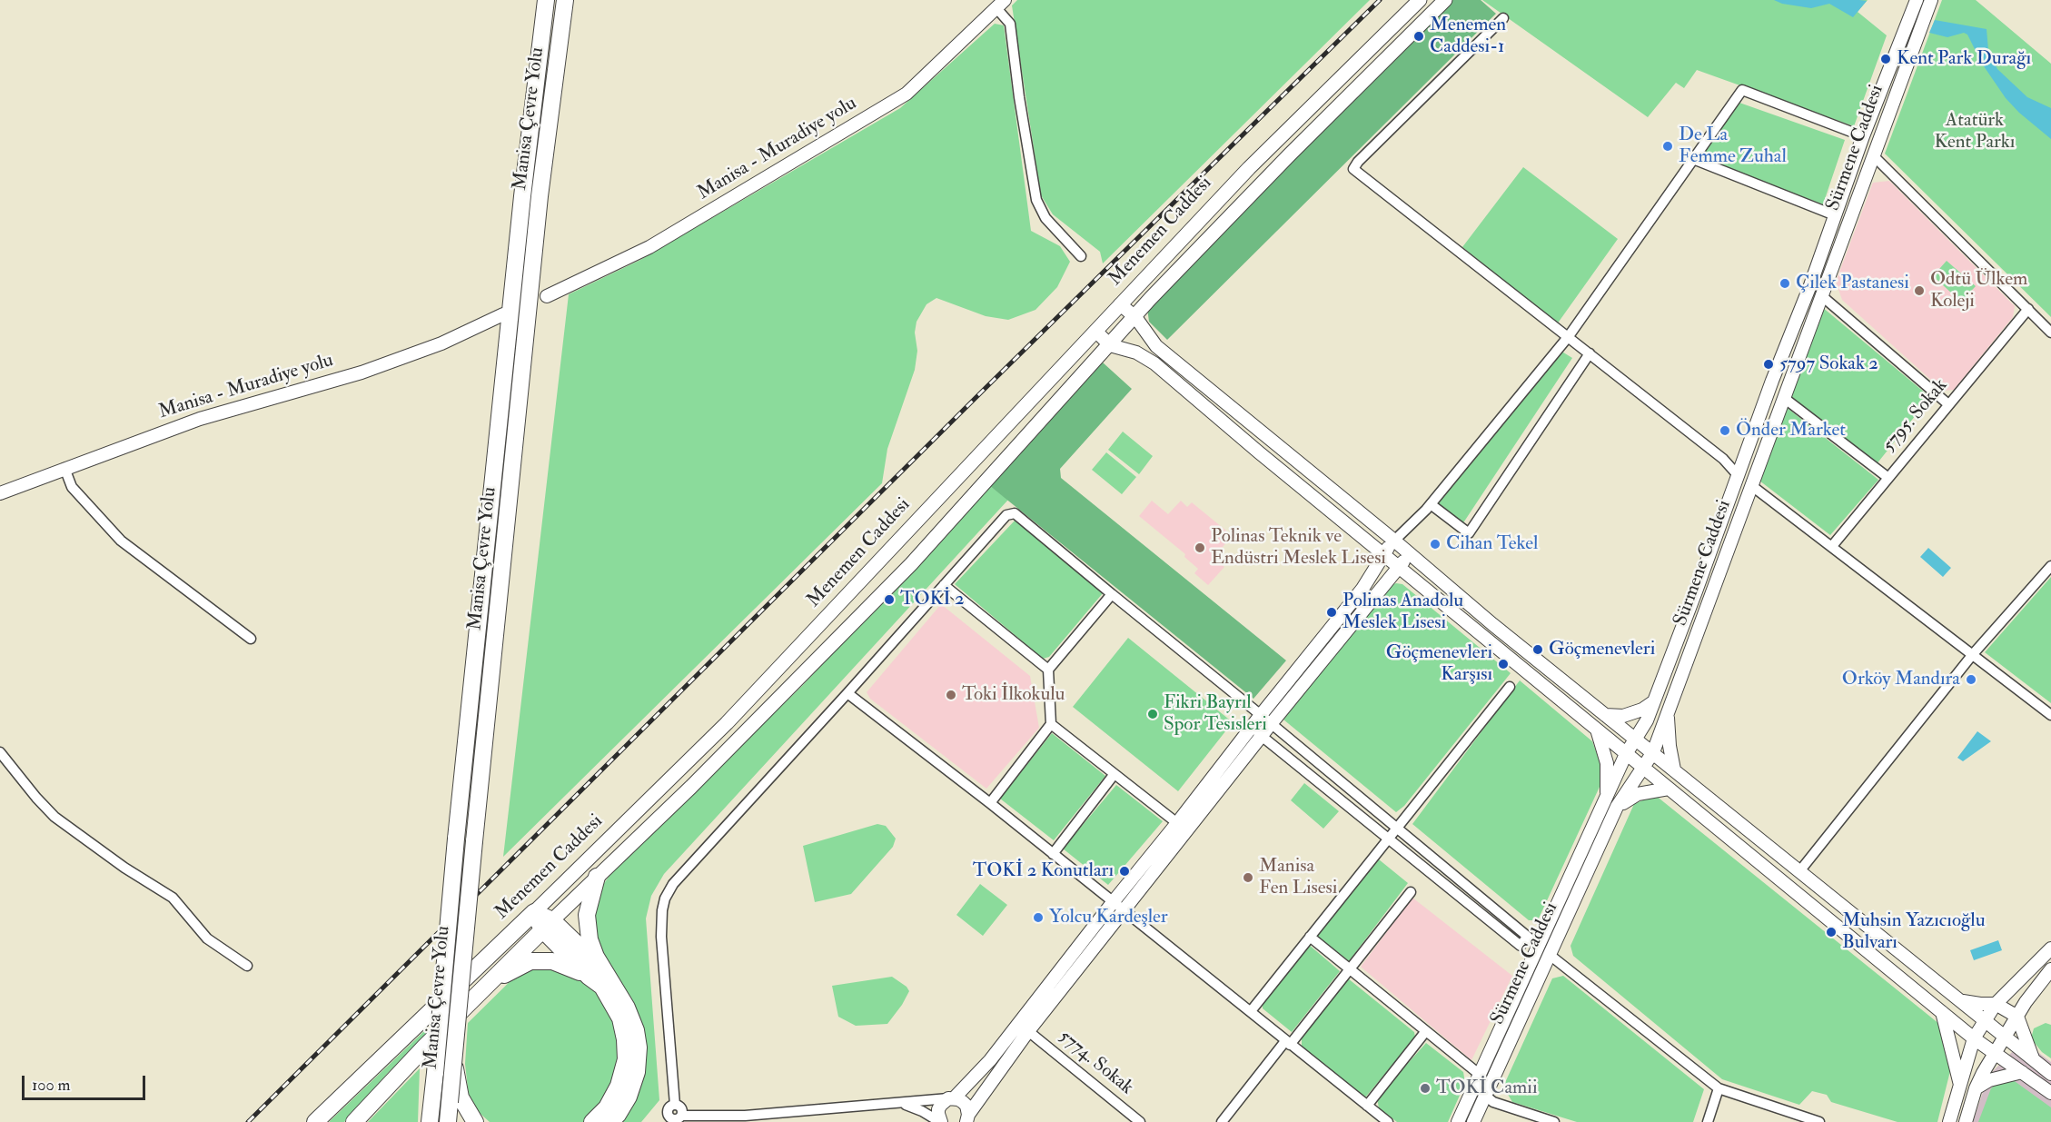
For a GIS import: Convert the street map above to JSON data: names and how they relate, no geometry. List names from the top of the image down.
{
  "streets": {
    "highway": ["Manisa Çevre Yolu", "Menemen Caddesi"],
    "main road": ["Sürmene Caddesi", "Manisa - Muradiye yolu"],
    "street": ["5795. Sokak", "5774. Sokak"]
  },
  "parks": ["Atatürk Kent Parkı"],
  "places": [
    "Menemen Caddesi-1",
    "Kent Park Durağı",
    "De La Femme Zuhal",
    "Çilek Pastanesi",
    "Odtü Ülkem Koleji",
    "5797 Sokak 2",
    "Önder Market",
    "Cihan Tekel",
    "Polinas Teknik ve Endüstri Meslek Lisesi",
    "TOKİ 2",
    "Polinas Anadolu Meslek Lisesi",
    "Göçmenevleri",
    "Göçmenevleri Karşısı",
    "Orköy Mandıra",
    "Toki İlkokulu",
    "Fikri Bayrıl Spor Tesisleri",
    "TOKİ 2 Konutları",
    "Manisa Fen Lisesi",
    "Yolcu Kardeşler",
    "Muhsin Yazıcıoğlu Bulvarı",
    "TOKİ Camii"
  ],
  "scale_bar": "100 m"
}
